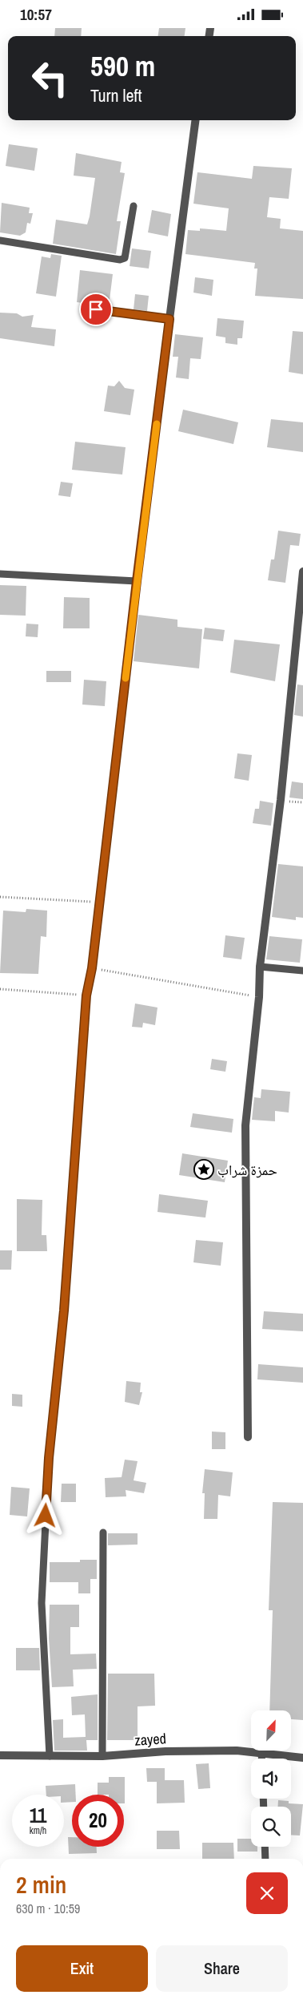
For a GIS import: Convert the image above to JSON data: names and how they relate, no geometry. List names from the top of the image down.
{
  "streets": {
    "street": ["zayed"]
  },
  "places": {
    "place": ["حمزة شراب"]
  },
  "north": "top right",
  "page": {
    "status": "10:57",
    "turn": ["590 m", "Turn left"],
    "speed": "11 km/h",
    "limit": "20",
    "heading": ["2 min", "630 m · 10:59"],
    "buttons": ["Exit", "Share"]
  }
}
